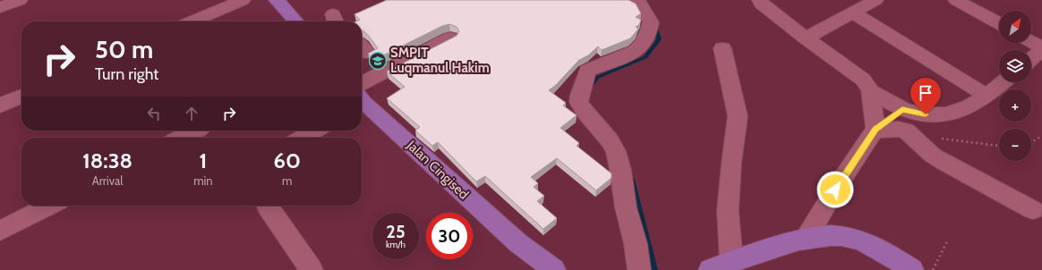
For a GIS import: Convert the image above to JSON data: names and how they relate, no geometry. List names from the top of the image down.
{
  "streets": {
    "main road": ["Jalan Cingised"]
  },
  "places": {
    "school or university": ["SMPIT Luqmanul Hakim"]
  },
  "north": "top right",
  "page": {
    "map_buttons": ["+", "−"],
    "turn": ["50 m", "Turn right"],
    "eta": [
      "18:38",
      "Arrival",
      "1",
      "min",
      "60",
      "m"
    ],
    "speed": "25 km/h",
    "limit": "30"
  }
}
